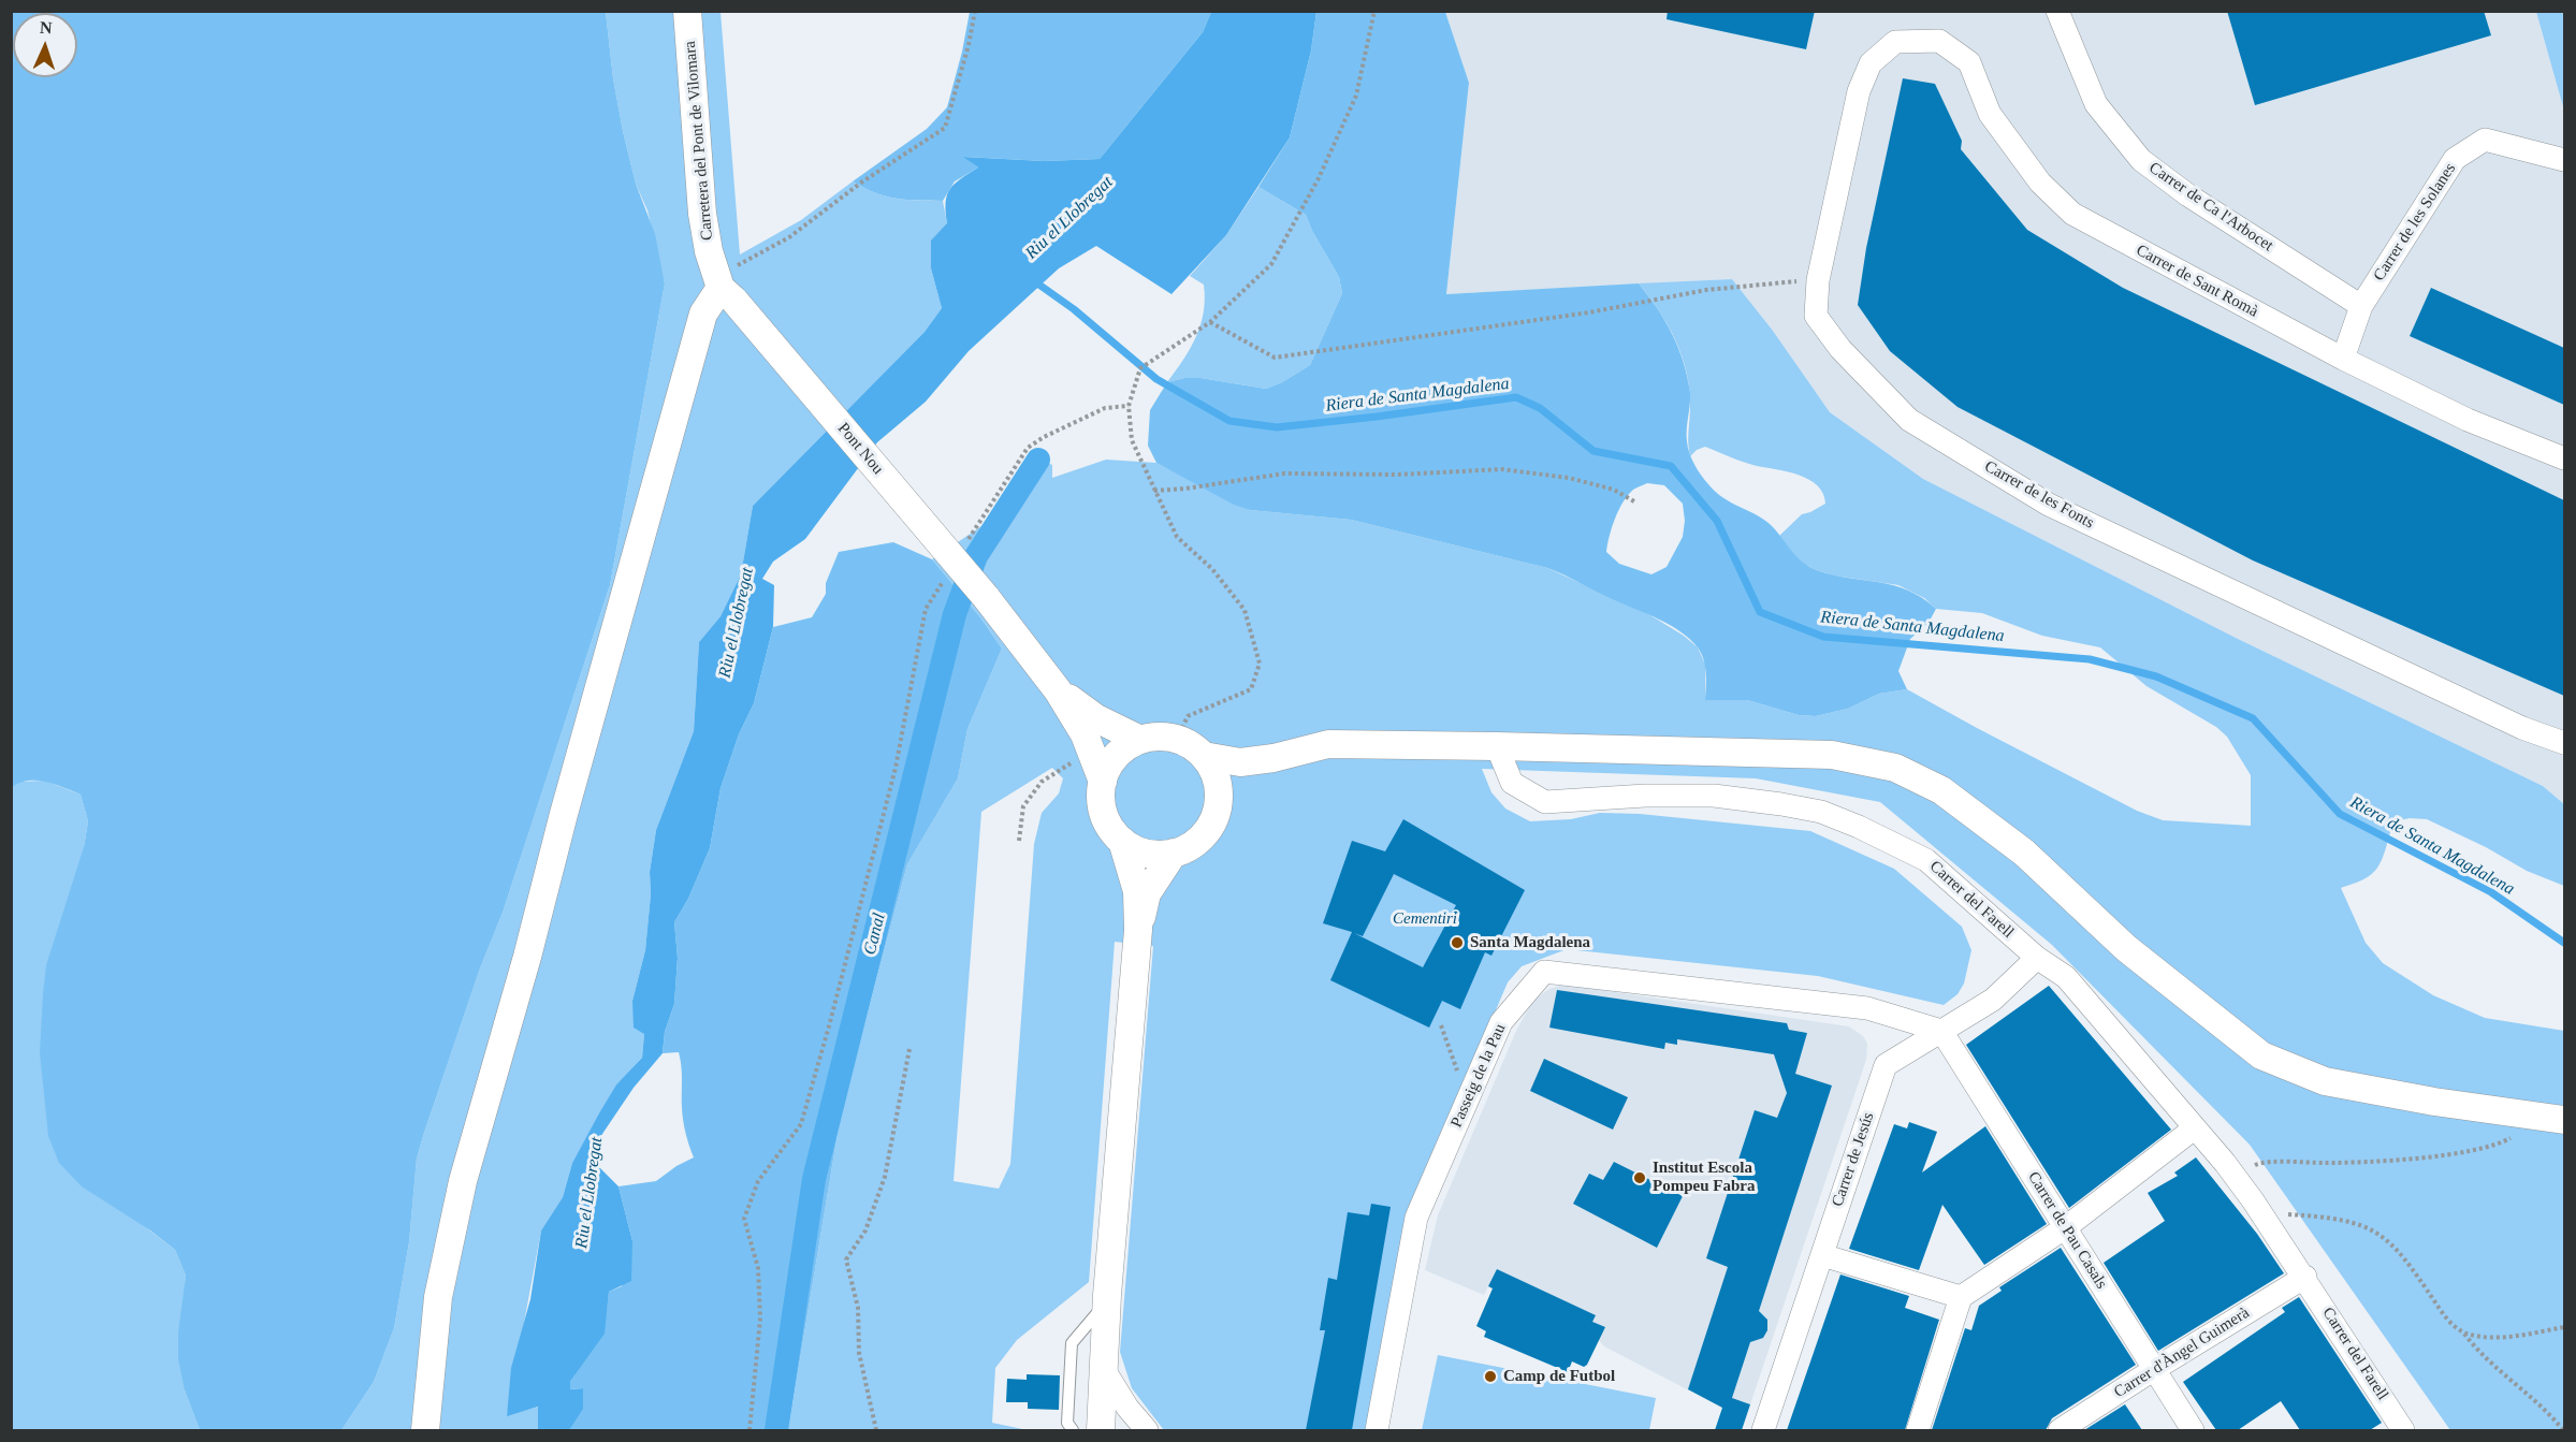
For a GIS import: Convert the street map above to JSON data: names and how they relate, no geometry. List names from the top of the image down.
{
  "streets": {
    "street": [
      "Carretera del Pont de Vilomara",
      "Carrer de Ca l'Arbocet",
      "Carrer de les Solanes",
      "Carrer de Sant Romà",
      "Pont Nou",
      "Carrer de les Fonts",
      "Carrer del Farell",
      "Passeig de la Pau",
      "Carrer de Jesús",
      "Carrer de Pau Casals",
      "Carrer d'Àngel Guimerà"
    ]
  },
  "crossings": [
    ["Carretera del Pont de Vilomara", "Pont Nou"],
    ["Carrer de Ca l'Arbocet", "Carrer de les Solanes"],
    ["Carrer de les Solanes", "Carrer de Sant Romà"],
    ["Carrer de Sant Romà", "Carrer de les Fonts"],
    ["Carrer del Farell", "Carrer de Jesús"],
    ["Carrer del Farell", "Carrer d'Àngel Guimerà"],
    ["Passeig de la Pau", "Carrer de Jesús"],
    ["Passeig de la Pau", "Carrer de Pau Casals"],
    ["Carrer de Jesús", "Carrer de Pau Casals"],
    ["Carrer de Pau Casals", "Carrer d'Àngel Guimerà"]
  ],
  "water": ["Riu el Llobregat", "Riera de Santa Magdalena", "Canal"],
  "parks": ["Cementiri"],
  "places": ["Santa Magdalena", "Institut Escola Pompeu Fabra", "Camp de Futbol"],
  "north": "top"
}
